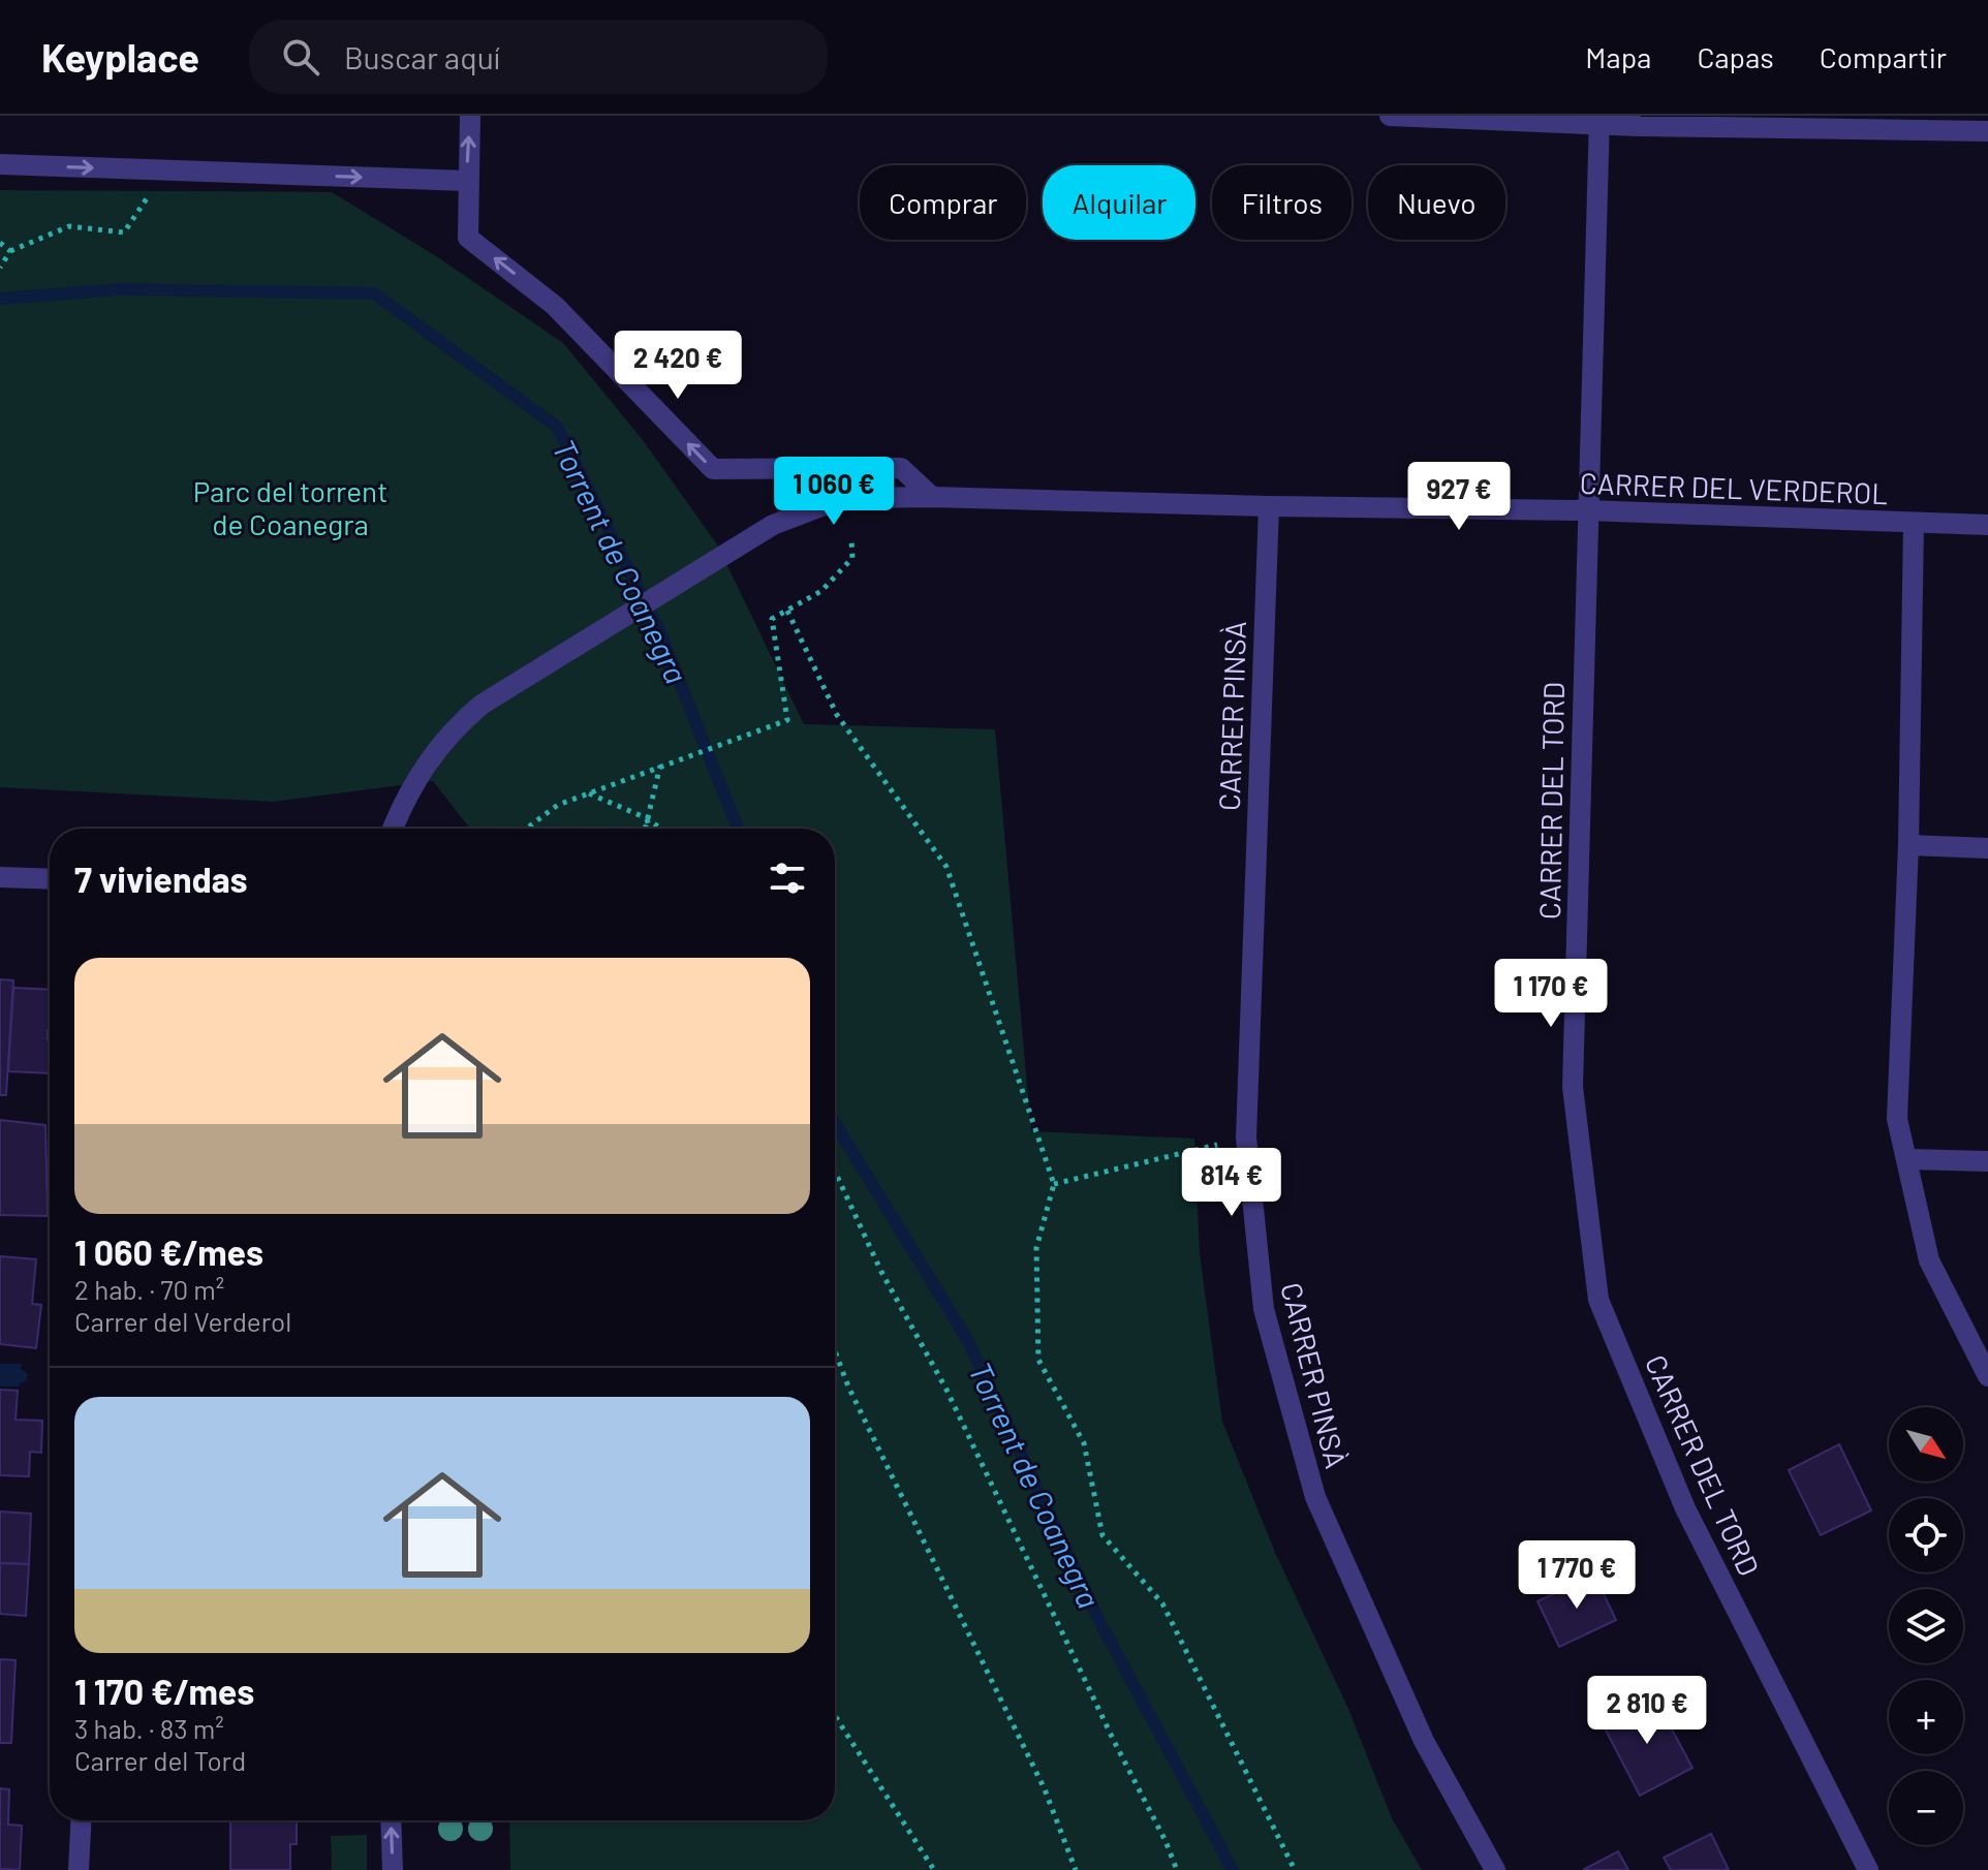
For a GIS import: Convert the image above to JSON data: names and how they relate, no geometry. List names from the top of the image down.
{
  "streets": {
    "street": ["CARRER DEL VERDEROL", "CARRER PINSÀ", "CARRER DEL TORD"]
  },
  "crossings": [
    ["CARRER DEL VERDEROL", "CARRER PINSÀ"],
    ["CARRER DEL VERDEROL", "CARRER DEL TORD"]
  ],
  "water": ["Torrent de Coanegra"],
  "parks": ["Parc del torrent de Coanegra"],
  "north": "bottom right",
  "page": {
    "header": "Keyplace",
    "search": "Buscar aquí",
    "nav": ["Mapa", "Capas", "Compartir"],
    "chip": [
      "Comprar",
      "Alquilar",
      "Filtros",
      "Nuevo"
    ],
    "price": [
      "2 420 €",
      "1 060 €",
      "927 €",
      "1 170 €",
      "814 €",
      "1 770 €",
      "2 810 €"
    ],
    "heading": "7 viviendas",
    "list": [
      {
        "name": "1 060 €/mes",
        "note": "2 hab. · 70 m² · Carrer del Verderol"
      },
      {
        "name": "1 170 €/mes",
        "note": "3 hab. · 83 m² · Carrer del Tord"
      }
    ],
    "map_buttons": ["+", "−"]
  }
}
